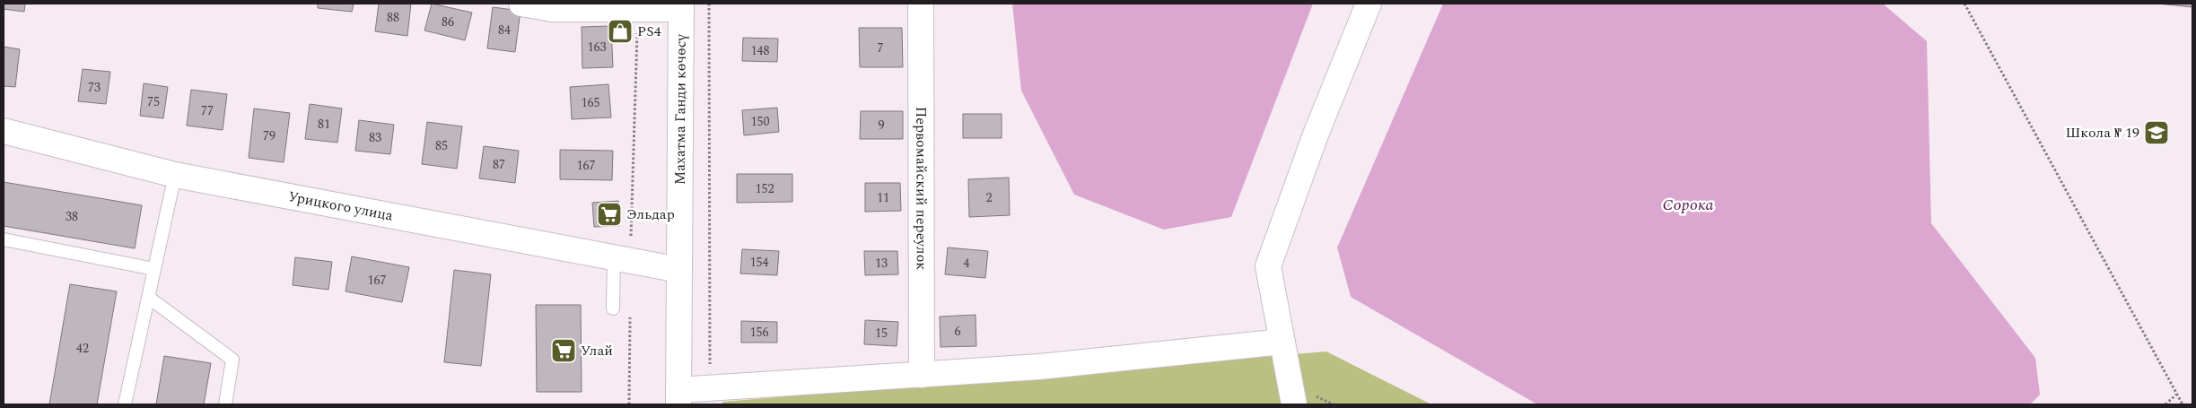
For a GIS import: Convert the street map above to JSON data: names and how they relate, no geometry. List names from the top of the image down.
{
  "streets": {
    "street": ["Махатма Ганди көчөсү", "Первомайский переулок", "Урицкого улица"]
  },
  "crossings": [
    ["Махатма Ганди көчөсү", "Урицкого улица"]
  ],
  "water": ["Сорока"],
  "places": {
    "shop": ["PS4"],
    "school or university": ["Школа № 19"],
    "supermarket": ["Эльдар", "Улай"]
  },
  "house_numbers": [
    "88",
    "86",
    "84",
    "163",
    "7",
    "148",
    "73",
    "75",
    "165",
    "77",
    "150",
    "81",
    "9",
    "79",
    "83",
    "85",
    "87",
    "167",
    "152",
    "11",
    "2",
    "38",
    "154",
    "13",
    "4",
    "167",
    "6",
    "156",
    "15",
    "42"
  ]
}
